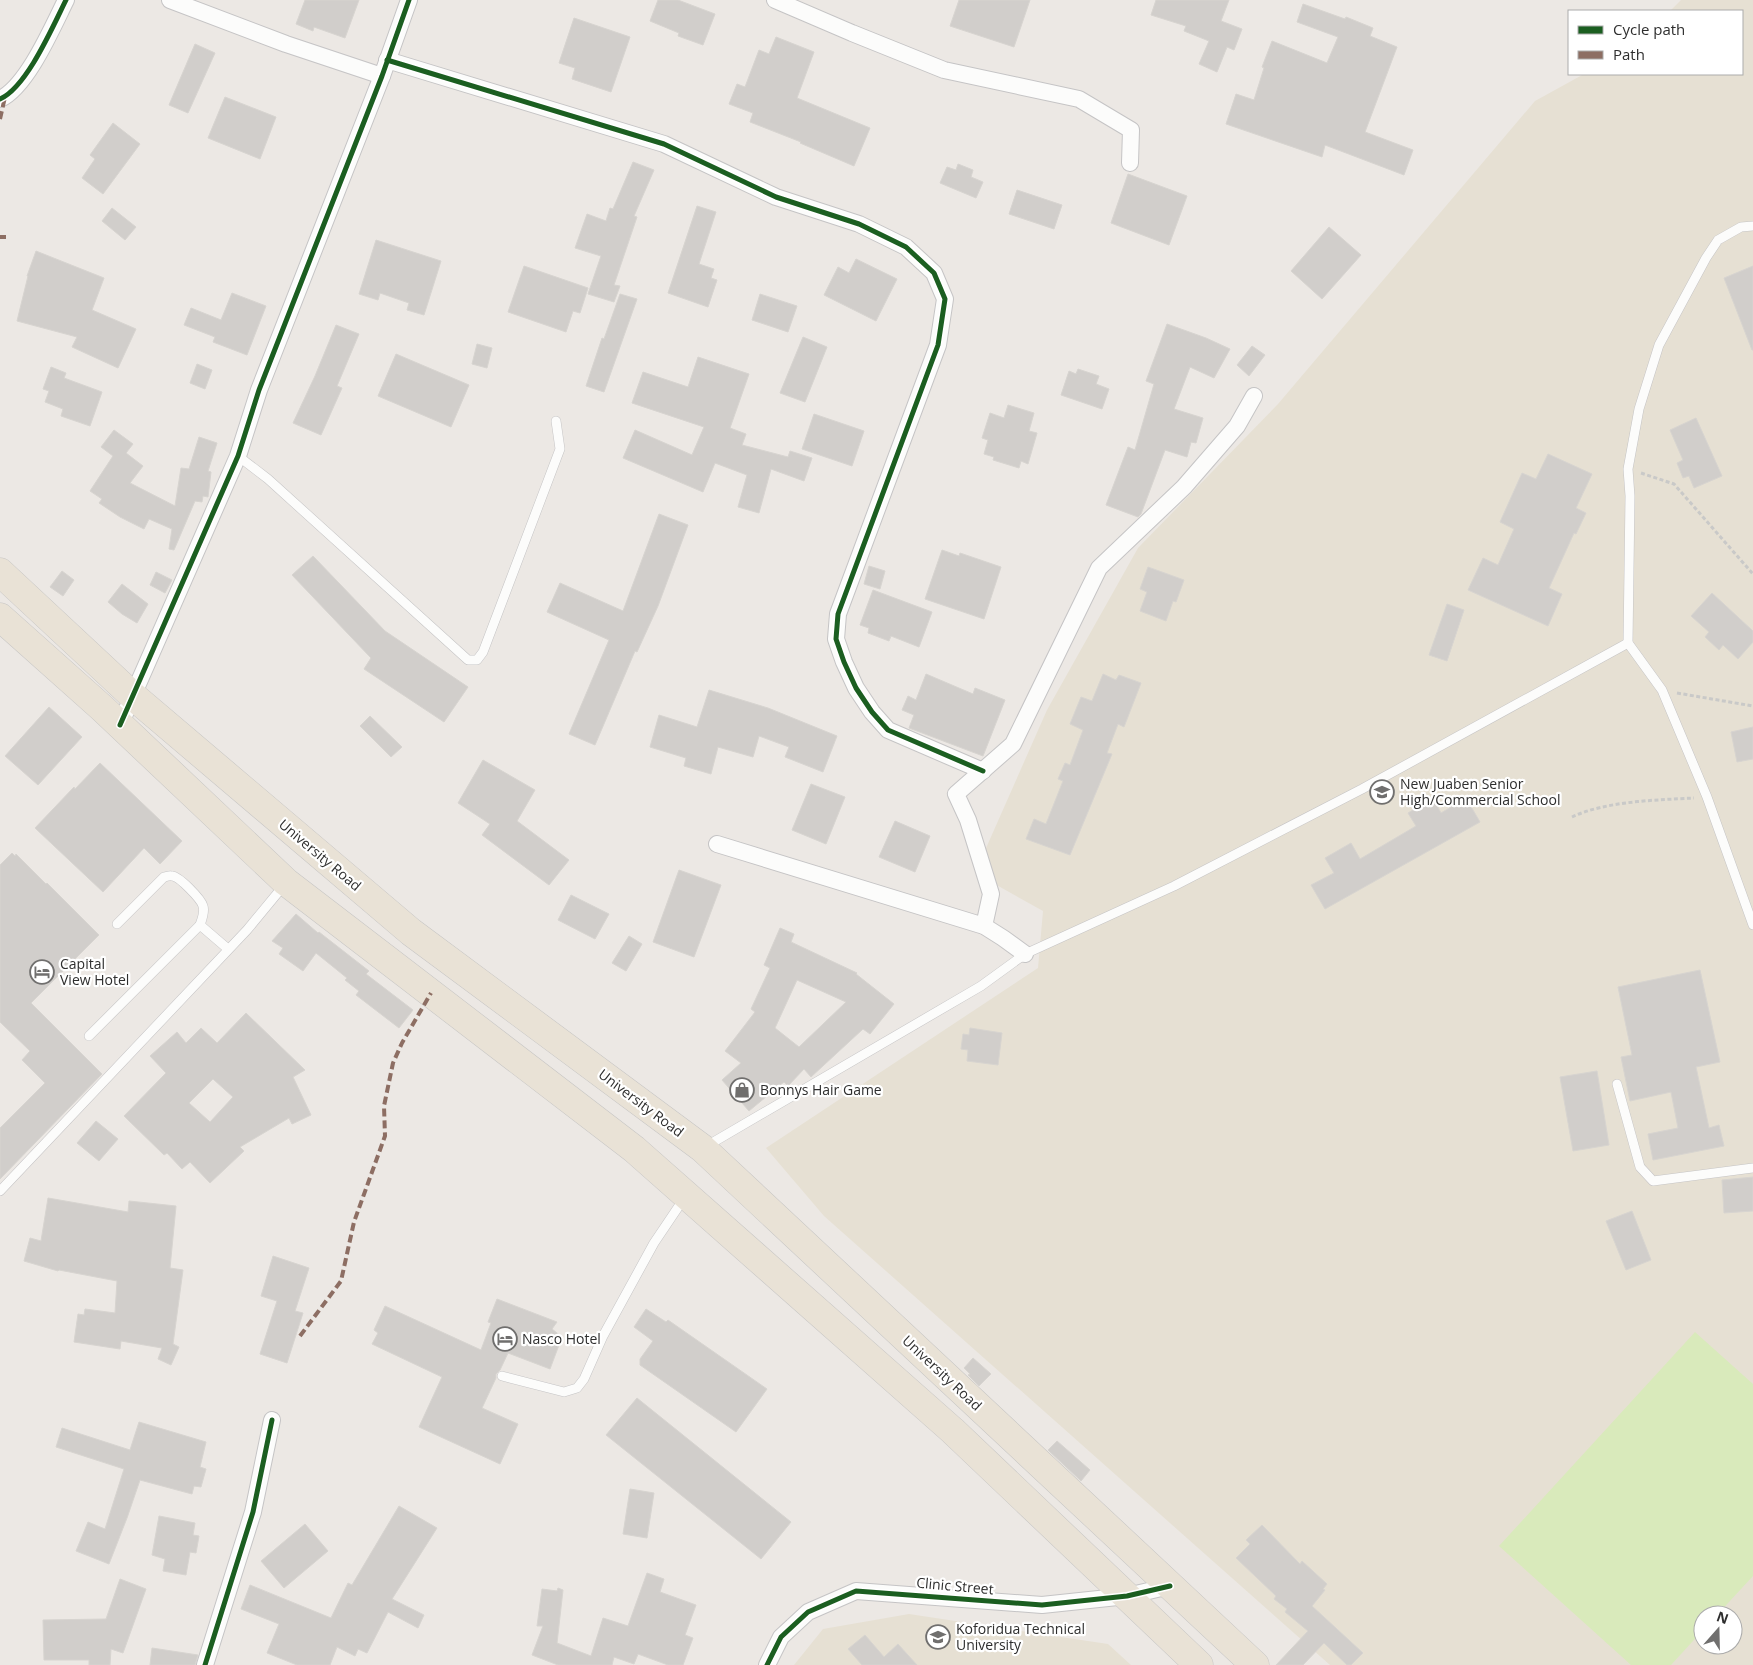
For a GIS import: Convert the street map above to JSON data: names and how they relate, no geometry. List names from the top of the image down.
{
  "streets": {
    "highway": ["University Road"],
    "street": ["Clinic Street"]
  },
  "crossings": [
    ["University Road", "Clinic Street"]
  ],
  "places": {
    "school or university": ["New Juaben Senior High/Commercial School", "Koforidua Technical University"],
    "hotel": ["Capital View Hotel", "Nasco Hotel"],
    "shop": ["Bonnys Hair Game"]
  },
  "legend": ["Cycle path", "Path"],
  "north": "top"
}
